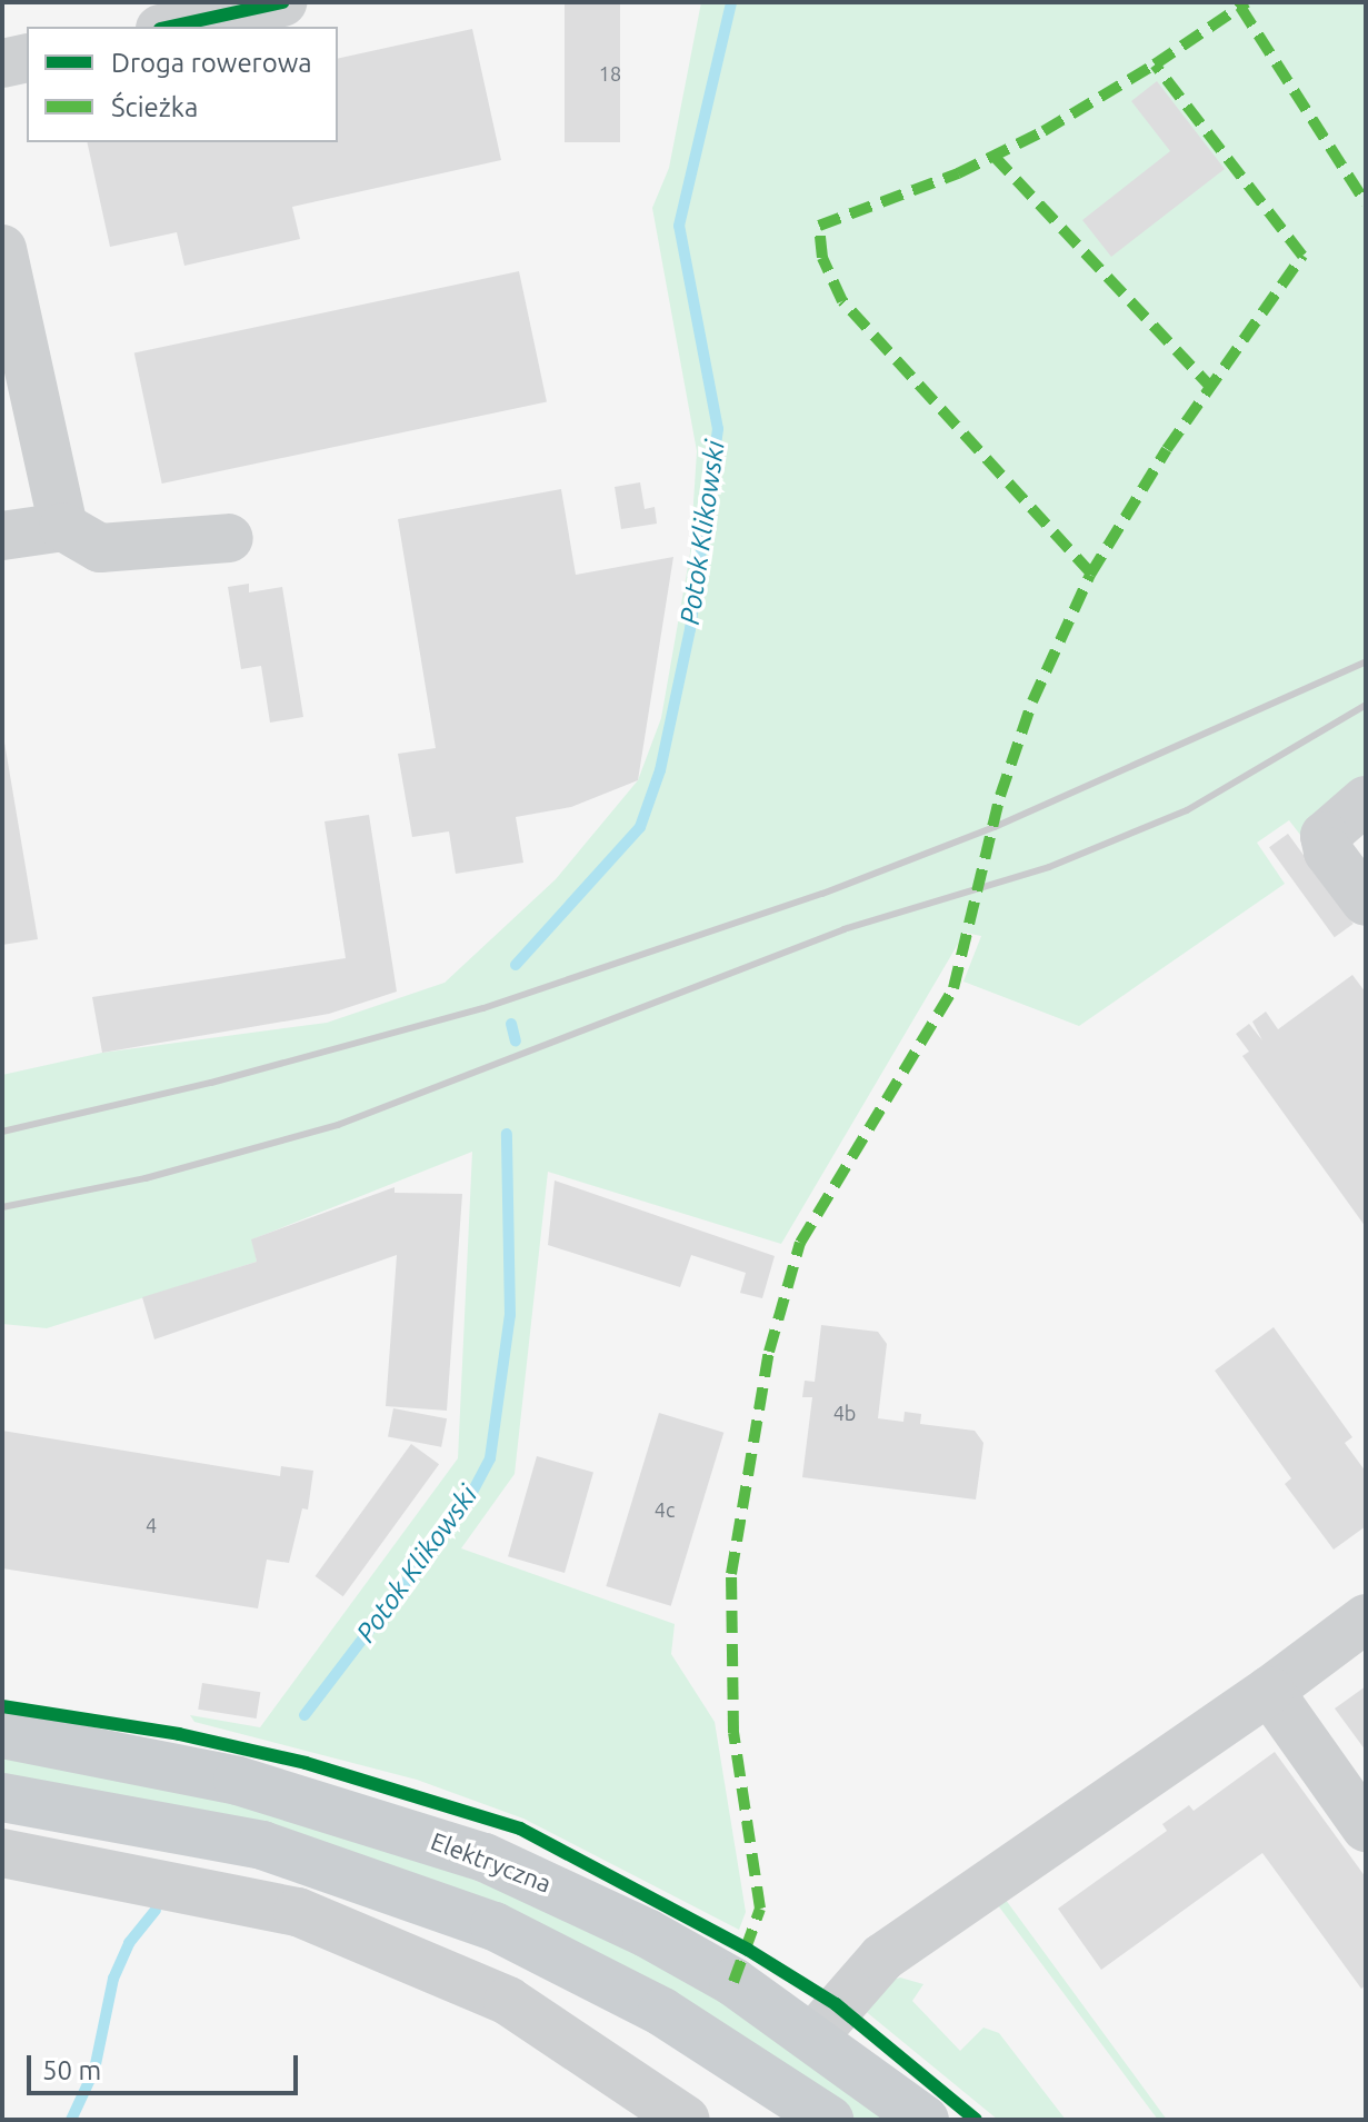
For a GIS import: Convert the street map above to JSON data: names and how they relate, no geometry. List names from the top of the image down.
{
  "streets": {
    "main road": ["Elektryczna"]
  },
  "water": ["Potok Klikowski"],
  "house_numbers": [
    "18",
    "4b",
    "4c",
    "4"
  ],
  "legend": ["Droga rowerowa", "Ścieżka"],
  "scale_bar": "50 m"
}
